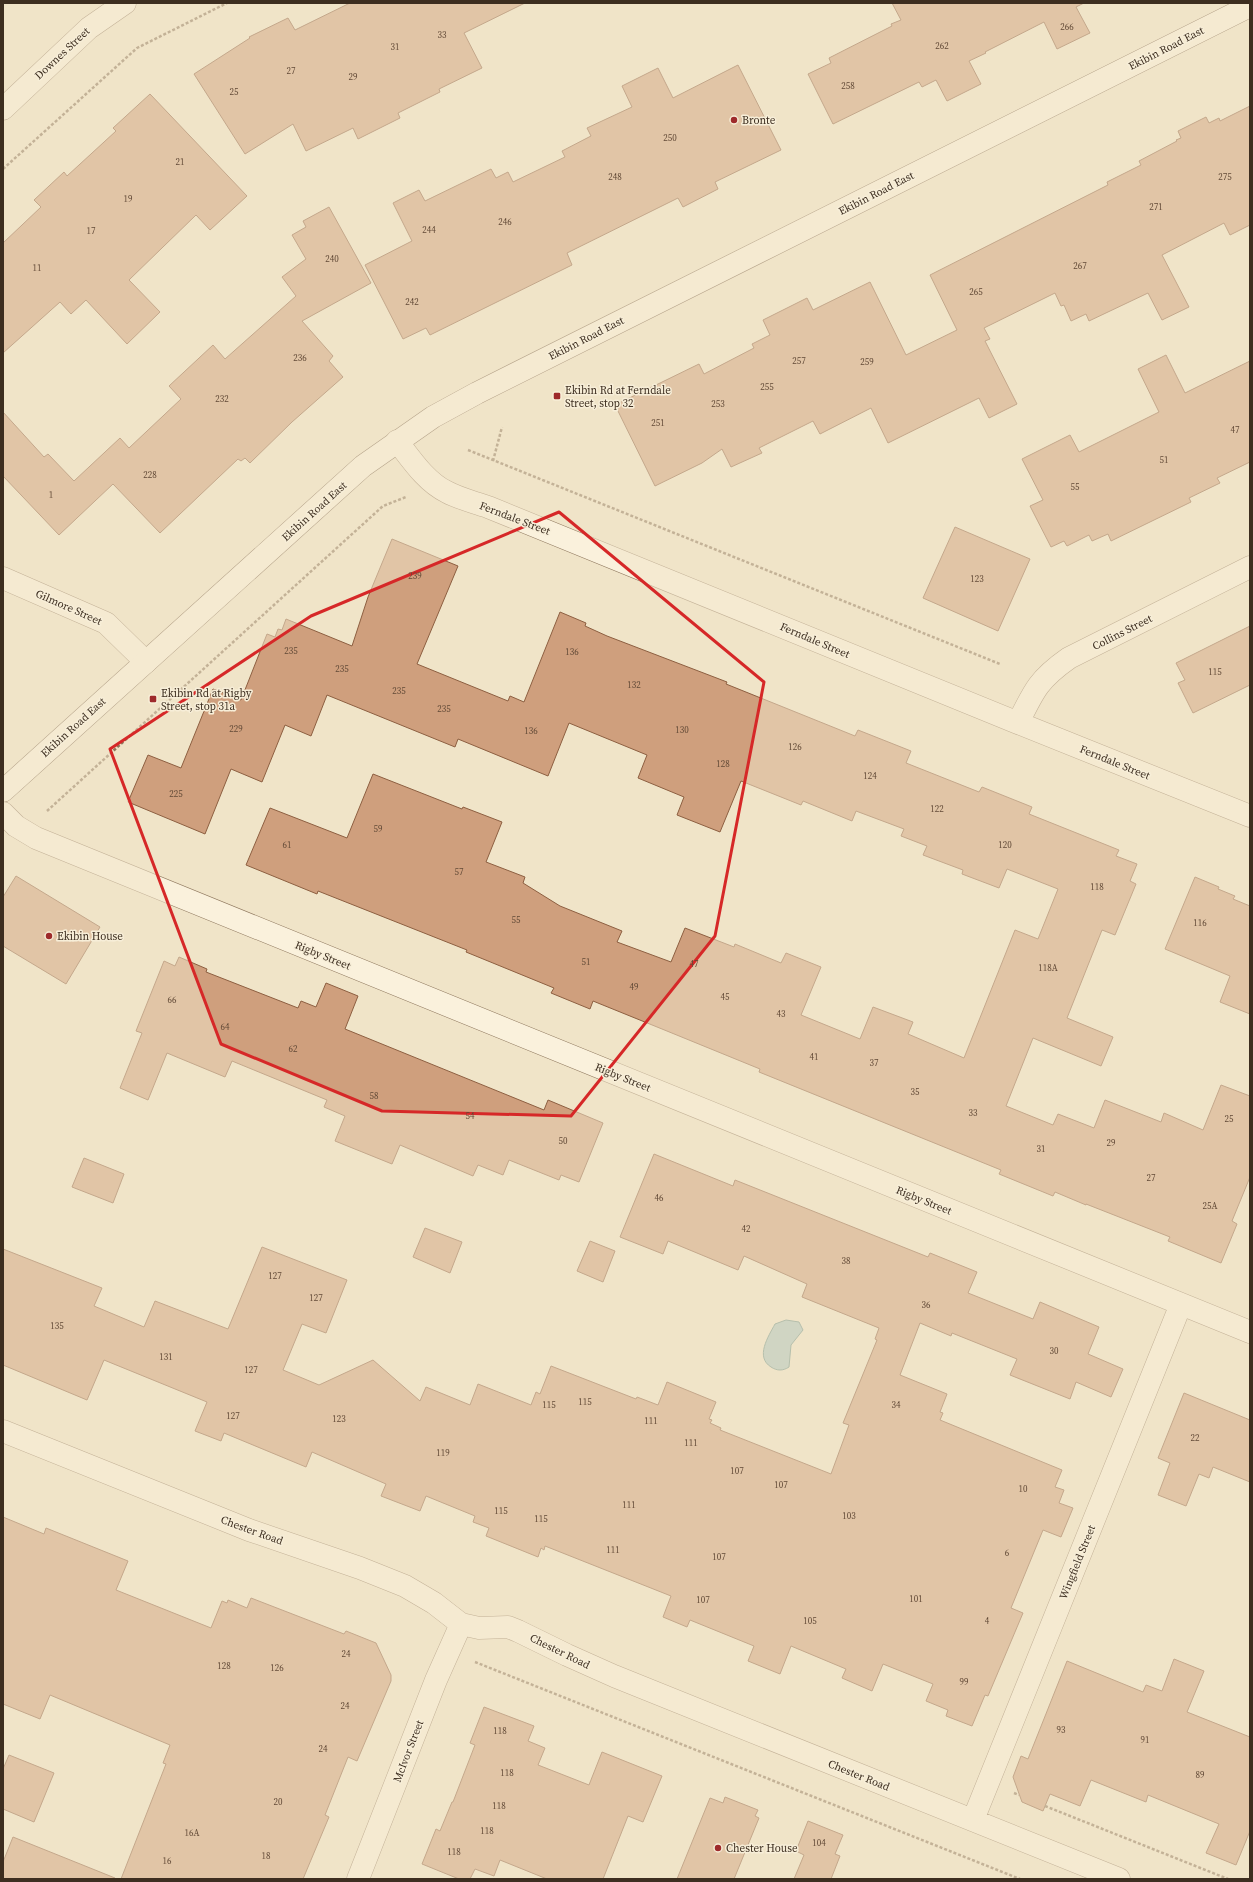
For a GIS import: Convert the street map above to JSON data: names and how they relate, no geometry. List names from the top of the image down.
{
  "streets": {
    "street": [
      "Ekibin Road East",
      "Downes Street",
      "Ferndale Street",
      "Gilmore Street",
      "Collins Street",
      "Rigby Street",
      "Chester Road",
      "Wingfield Street",
      "McIvor Street"
    ]
  },
  "crossings": [
    ["Ekibin Road East", "Ferndale Street"],
    ["Ekibin Road East", "Gilmore Street"],
    ["Ferndale Street", "Collins Street"],
    ["Rigby Street", "Wingfield Street"],
    ["Chester Road", "Wingfield Street"],
    ["Chester Road", "McIvor Street"]
  ],
  "places": {
    "other": ["Bronte", "Ekibin House", "Chester House"],
    "transit": ["Ekibin Rd at Ferndale Street, stop 32", "Ekibin Rd at Rigby Street, stop 31a"]
  },
  "house_numbers": [
    "266",
    "33",
    "262",
    "31",
    "27",
    "29",
    "258",
    "25",
    "250",
    "21",
    "248",
    "275",
    "19",
    "271",
    "246",
    "244",
    "17",
    "240",
    "267",
    "11",
    "265",
    "242",
    "236",
    "257",
    "259",
    "255",
    "232",
    "253",
    "251",
    "47",
    "51",
    "228",
    "55",
    "1",
    "239",
    "123",
    "235",
    "136",
    "235",
    "115",
    "132",
    "235",
    "235",
    "229",
    "130",
    "136",
    "126",
    "128",
    "124",
    "225",
    "122",
    "59",
    "61",
    "120",
    "57",
    "118",
    "55",
    "116",
    "51",
    "47",
    "118A",
    "49",
    "45",
    "66",
    "43",
    "64",
    "62",
    "41",
    "37",
    "35",
    "58",
    "33",
    "54",
    "25",
    "50",
    "29",
    "31",
    "27",
    "46",
    "25A",
    "42",
    "38",
    "127",
    "127",
    "36",
    "135",
    "30",
    "131",
    "127",
    "115",
    "115",
    "34",
    "127",
    "123",
    "111",
    "22",
    "111",
    "119",
    "107",
    "107",
    "10",
    "111",
    "115",
    "103",
    "115",
    "111",
    "6",
    "107",
    "101",
    "107",
    "105",
    "4",
    "24",
    "128",
    "126",
    "99",
    "24",
    "93",
    "118",
    "91",
    "24",
    "118",
    "89",
    "20",
    "118",
    "118",
    "16A",
    "104",
    "118",
    "18",
    "16"
  ]
}
